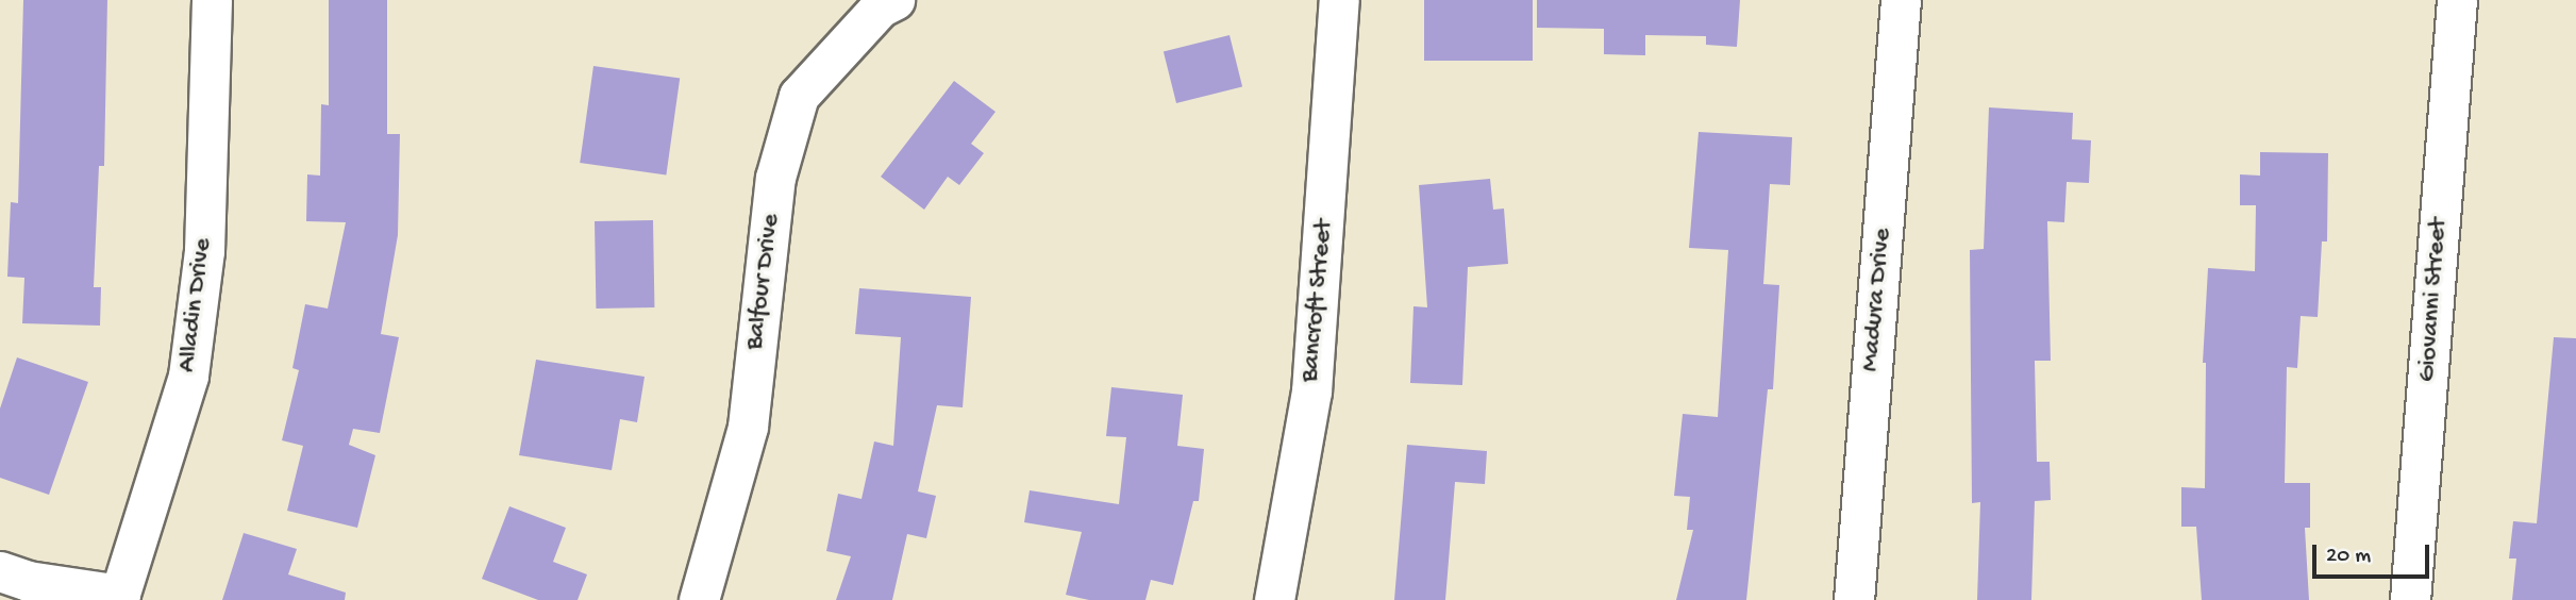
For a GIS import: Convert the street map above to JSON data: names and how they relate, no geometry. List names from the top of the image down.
{
  "streets": {
    "street": [
      "Balfour Drive",
      "Madura Drive",
      "Giovanni Street",
      "Bancroft Street",
      "Alladin Drive"
    ]
  },
  "scale_bar": "20 m"
}
